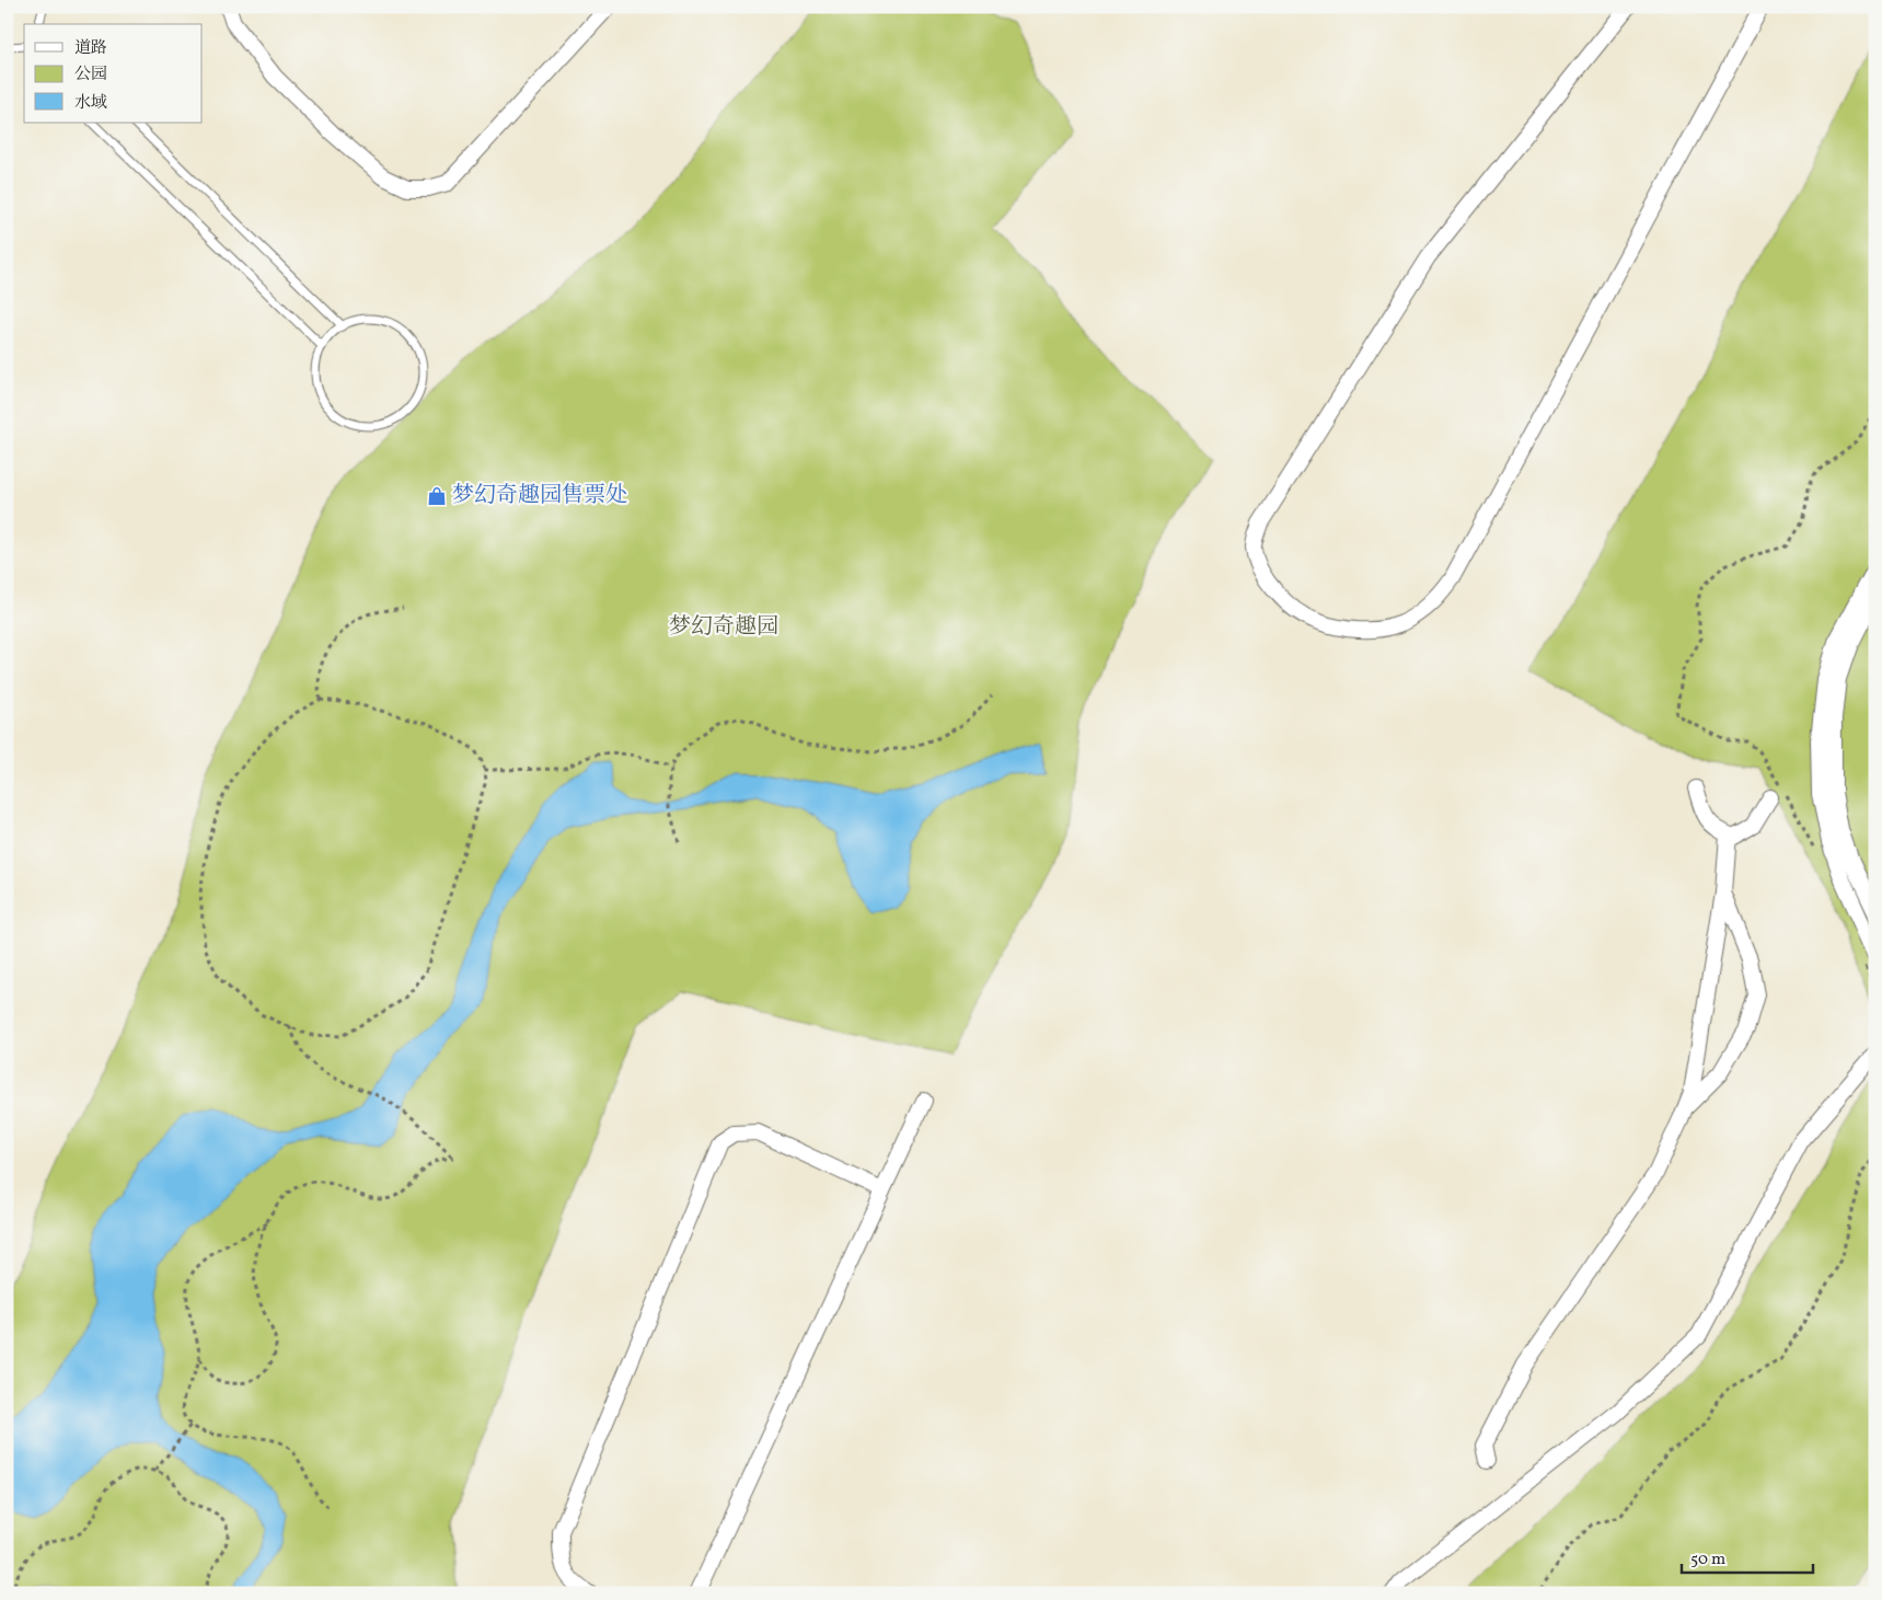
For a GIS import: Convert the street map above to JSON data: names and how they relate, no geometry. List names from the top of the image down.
{
  "parks": ["梦幻奇趣园"],
  "places": {
    "shop": ["梦幻奇趣园售票处"]
  },
  "legend": ["道路", "公园", "水域"],
  "scale_bar": "50 m"
}
